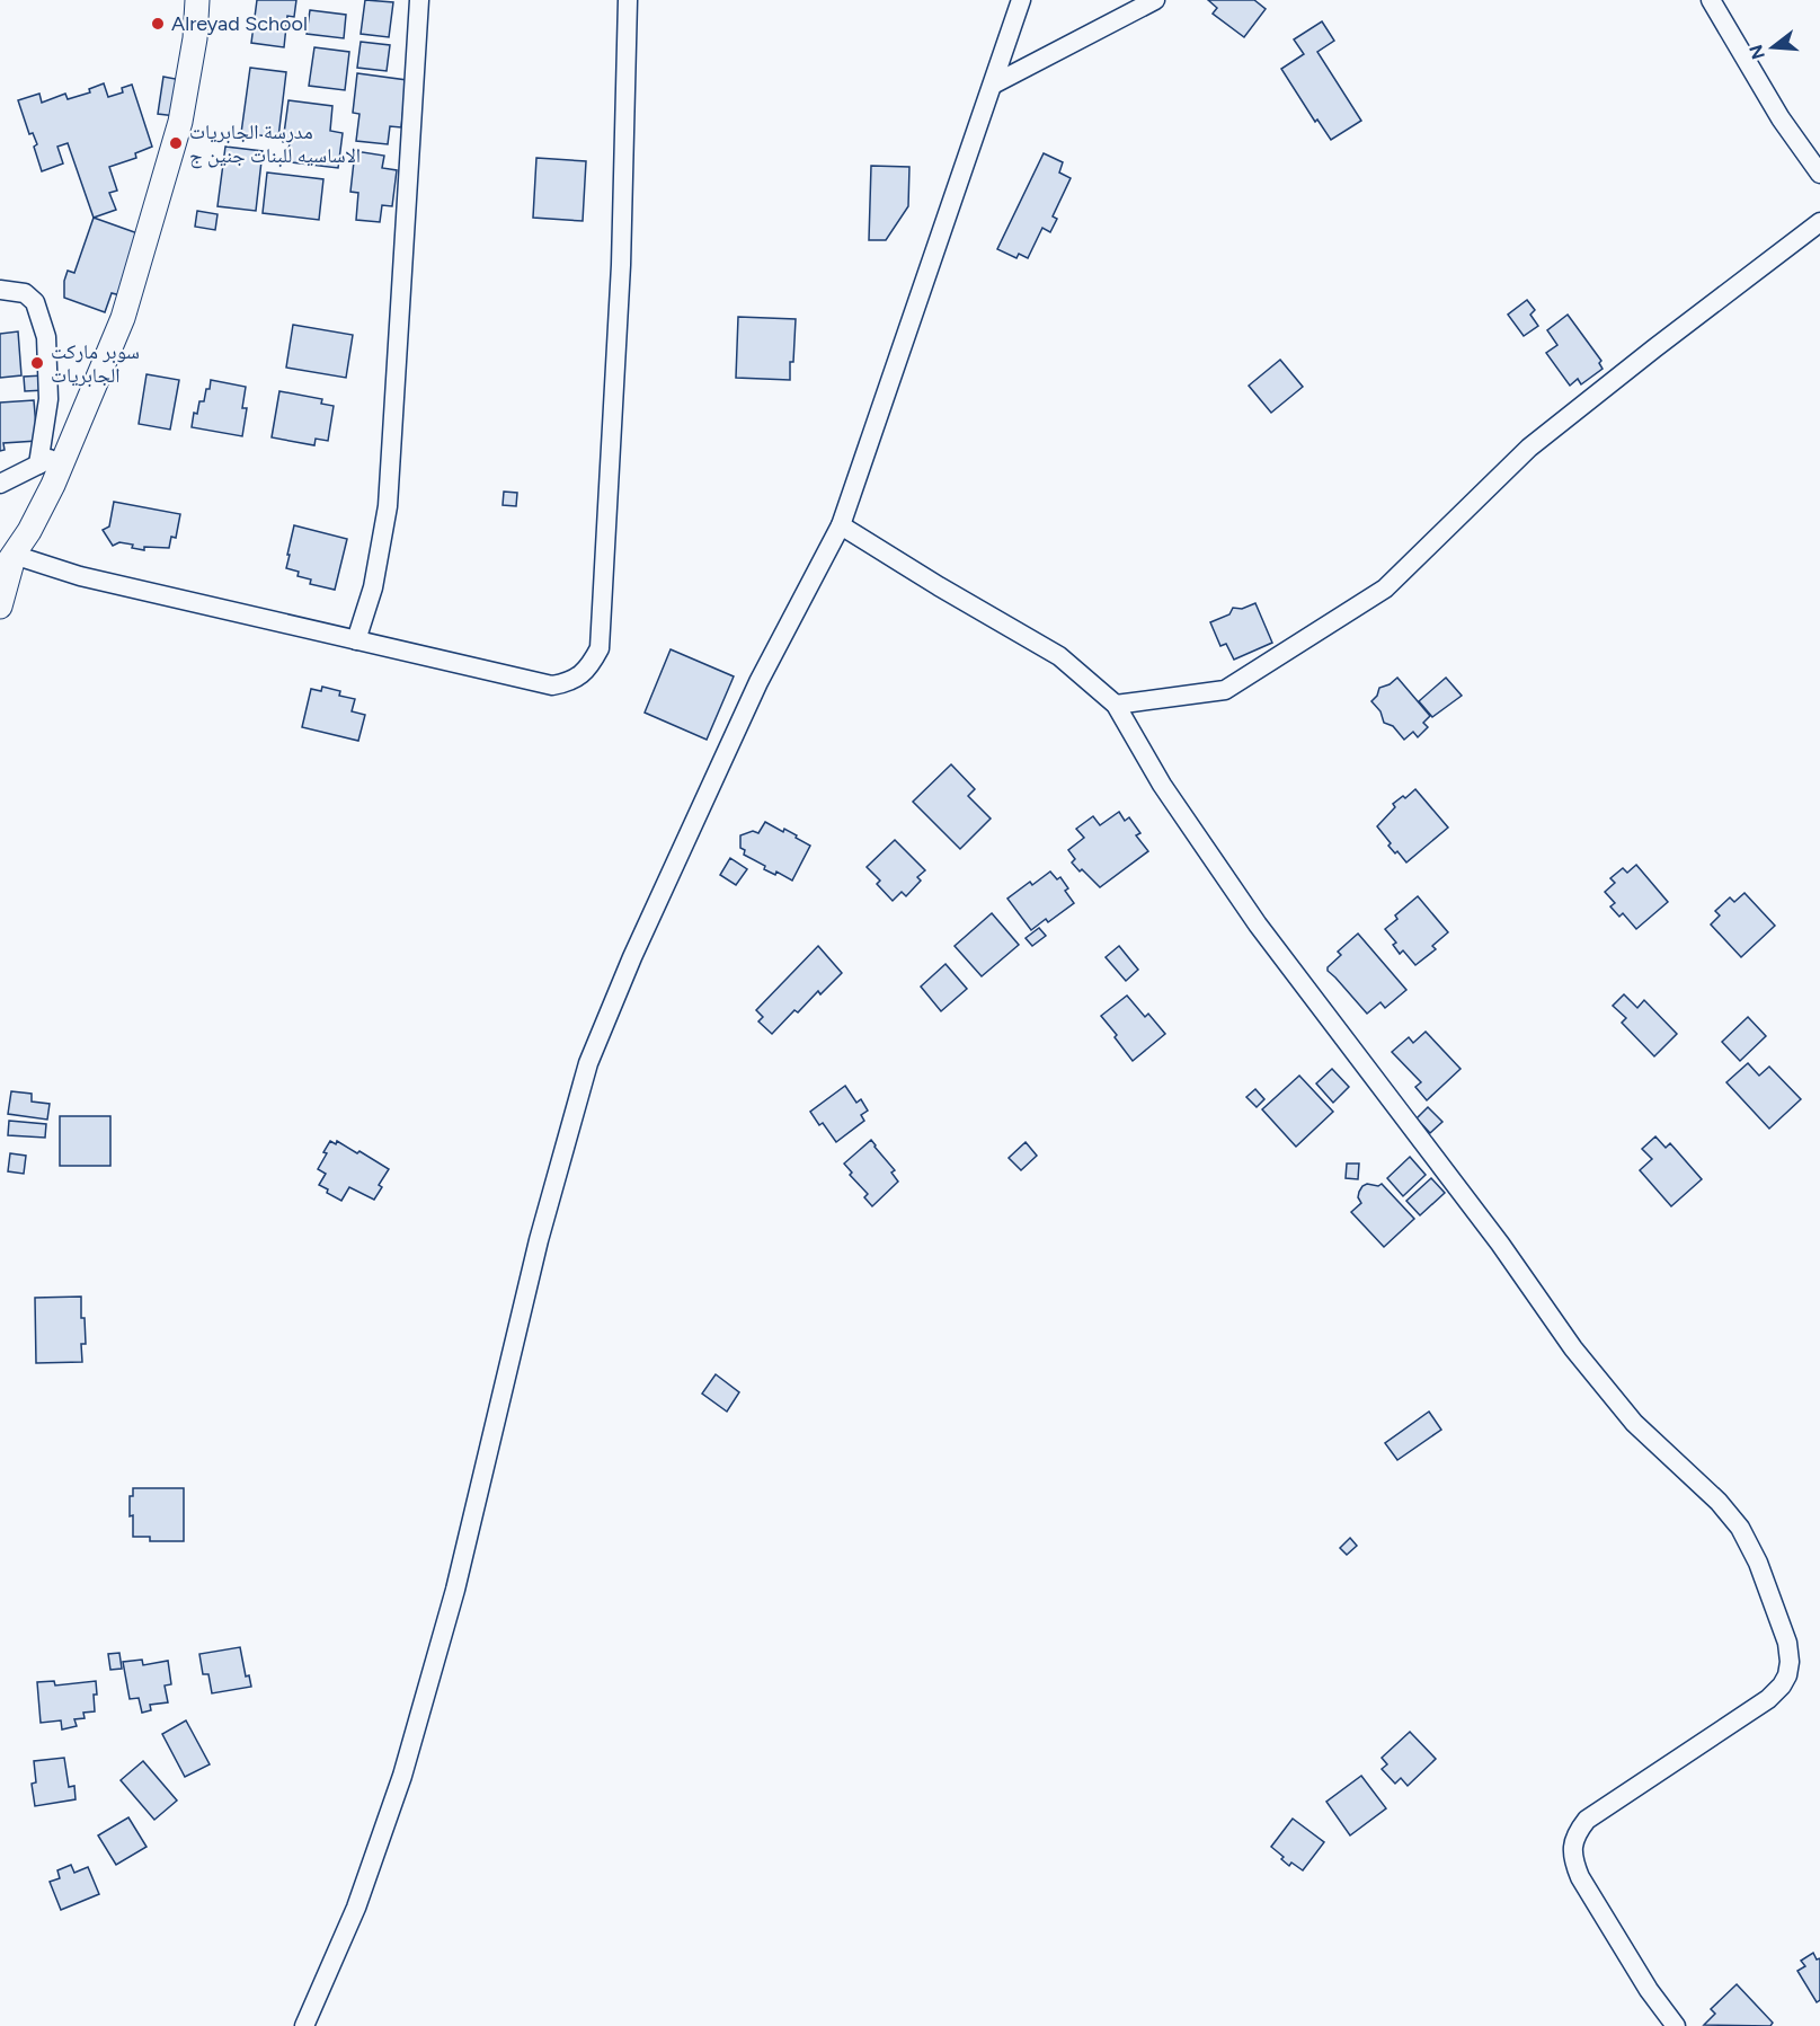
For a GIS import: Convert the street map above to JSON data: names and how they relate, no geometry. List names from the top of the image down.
{
  "places": ["Alreyad School", "مدرسة الجابريات الاساسيه للبنات جنين ج", "سوبر ماركت الجابريات"],
  "north": "left"
}
